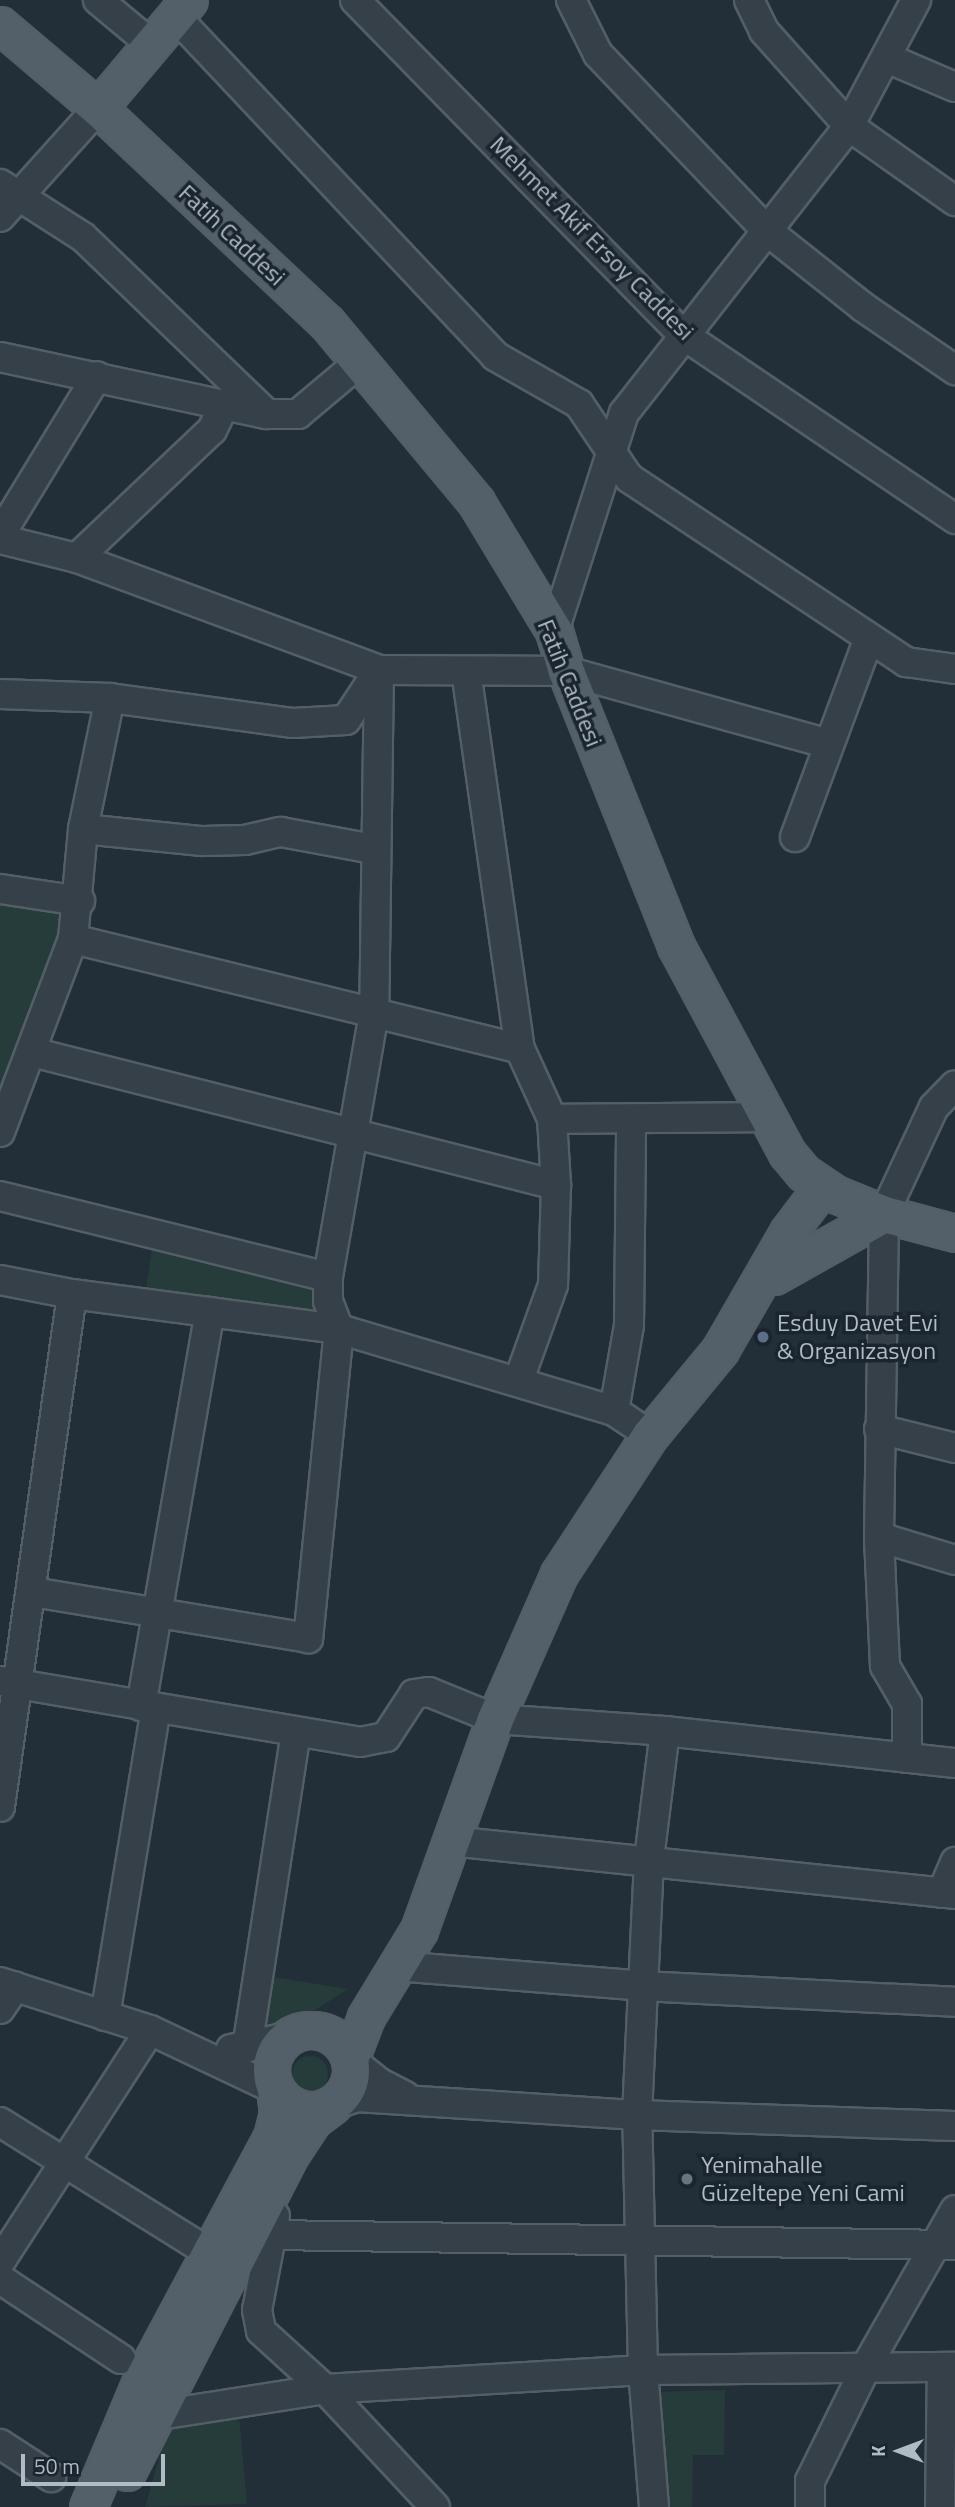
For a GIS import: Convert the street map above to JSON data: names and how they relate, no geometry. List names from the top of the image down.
{
  "streets": {
    "main road": ["Fatih Caddesi"],
    "street": ["Mehmet Akif Ersoy Caddesi"]
  },
  "places": ["Esduy Davet Evi & Organizasyon", "Yenimahalle Güzeltepe Yeni Cami"],
  "scale_bar": "50 m",
  "north": "left"
}
